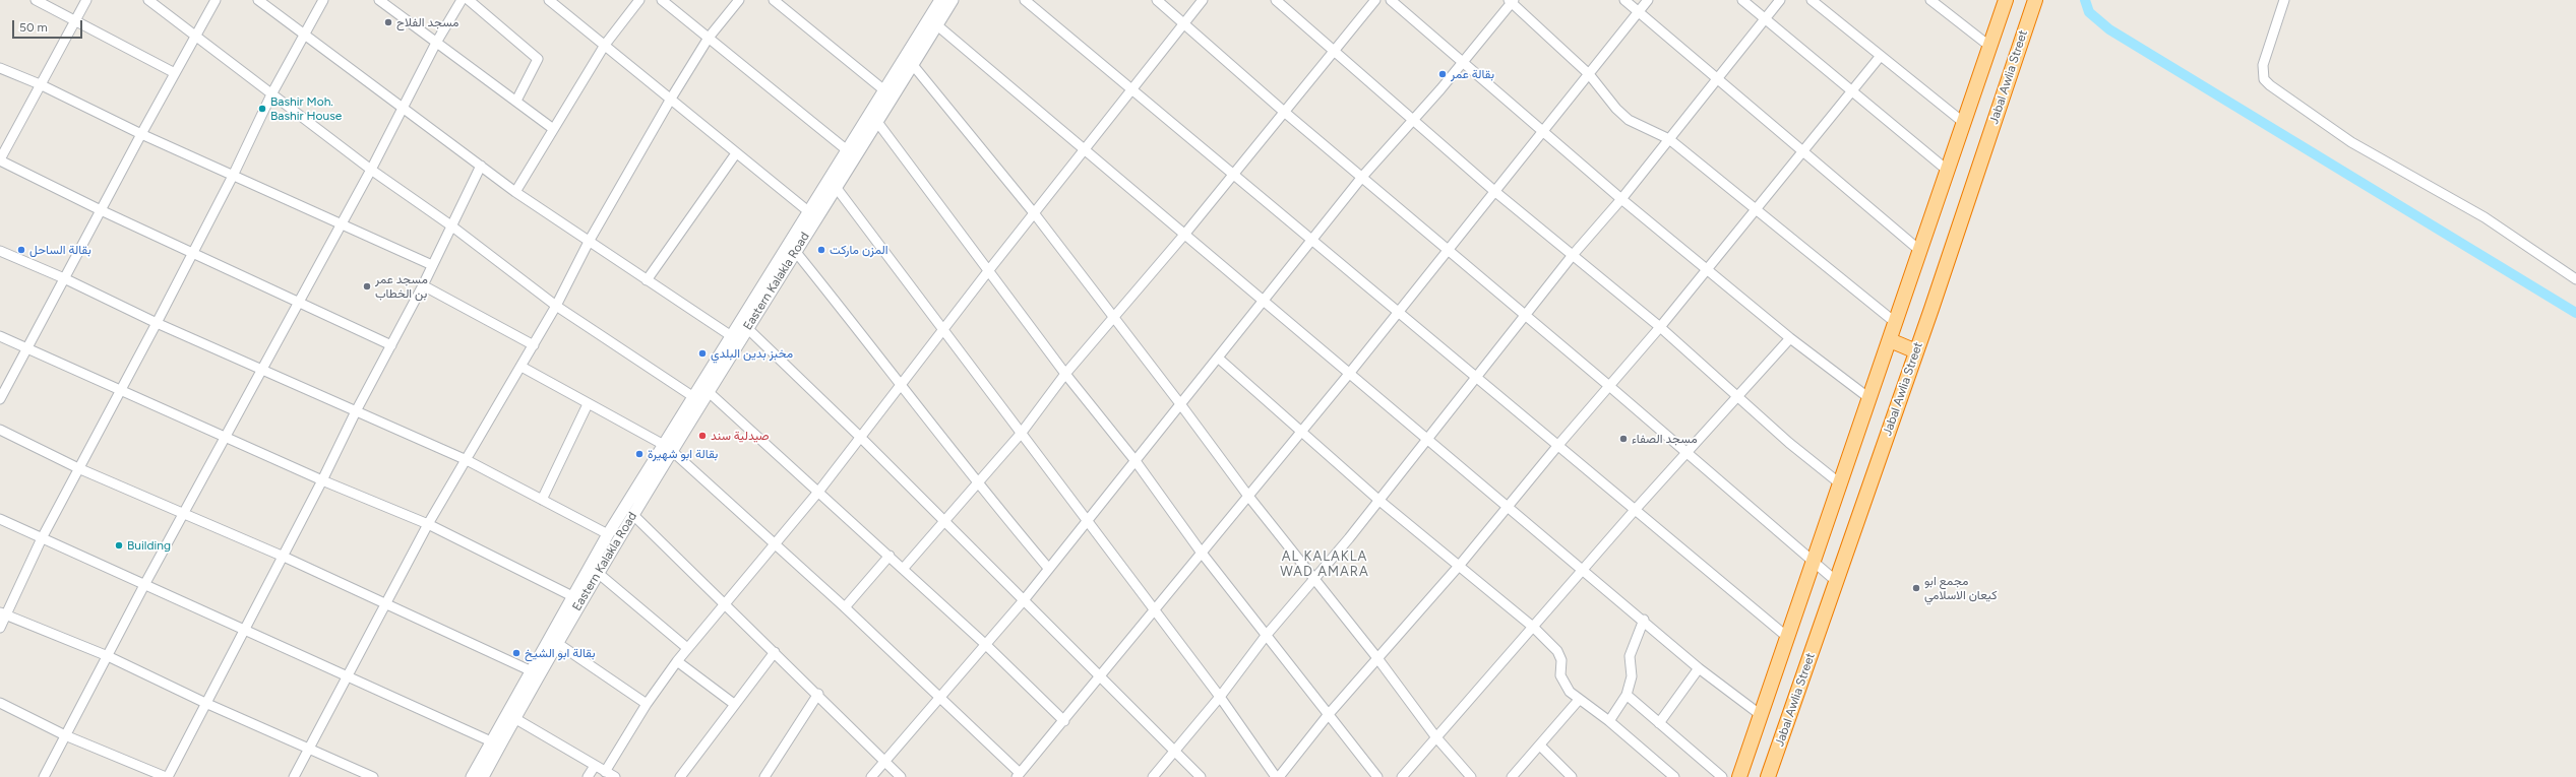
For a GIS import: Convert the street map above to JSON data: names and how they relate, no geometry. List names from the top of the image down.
{
  "streets": {
    "highway": ["Jabal Awlia Street"],
    "street": ["Eastern Kalakla Road"]
  },
  "districts": ["AL KALAKLA WAD AMARA"],
  "places": [
    "مسجد الفلاح",
    "بقالة عمر",
    "Bashir Moh. Bashir House",
    "بقالة الساحل",
    "المزن ماركت",
    "مسجد عمر بن الخطاب",
    "مخبز بدين البلدي",
    "صيدلية سند",
    "مسجد الصفاء",
    "بقالة ابو شهيرة",
    "Building",
    "مجمع ابو كيعان الاسلامي",
    "بقالة ابو الشيخ"
  ],
  "scale_bar": "50 m"
}
